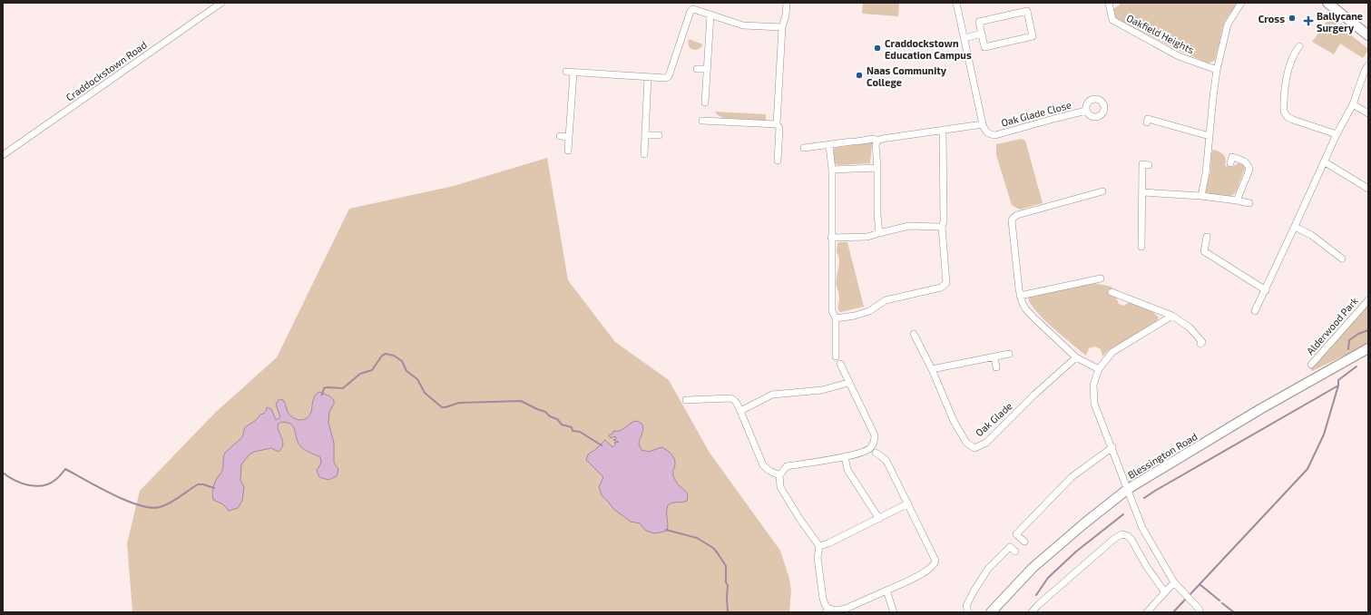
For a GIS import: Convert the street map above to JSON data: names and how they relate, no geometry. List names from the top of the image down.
{
  "streets": {
    "main road": ["Blessington Road"],
    "street": [
      "Oakfield Heights",
      "Craddockstown Road",
      "Oak Glade Close",
      "Alderwood Park",
      "Oak Glade"
    ]
  },
  "places": {
    "other": ["Cross", "Craddockstown Education Campus", "Naas Community College"],
    "health": ["Ballycane Surgery"]
  }
}
